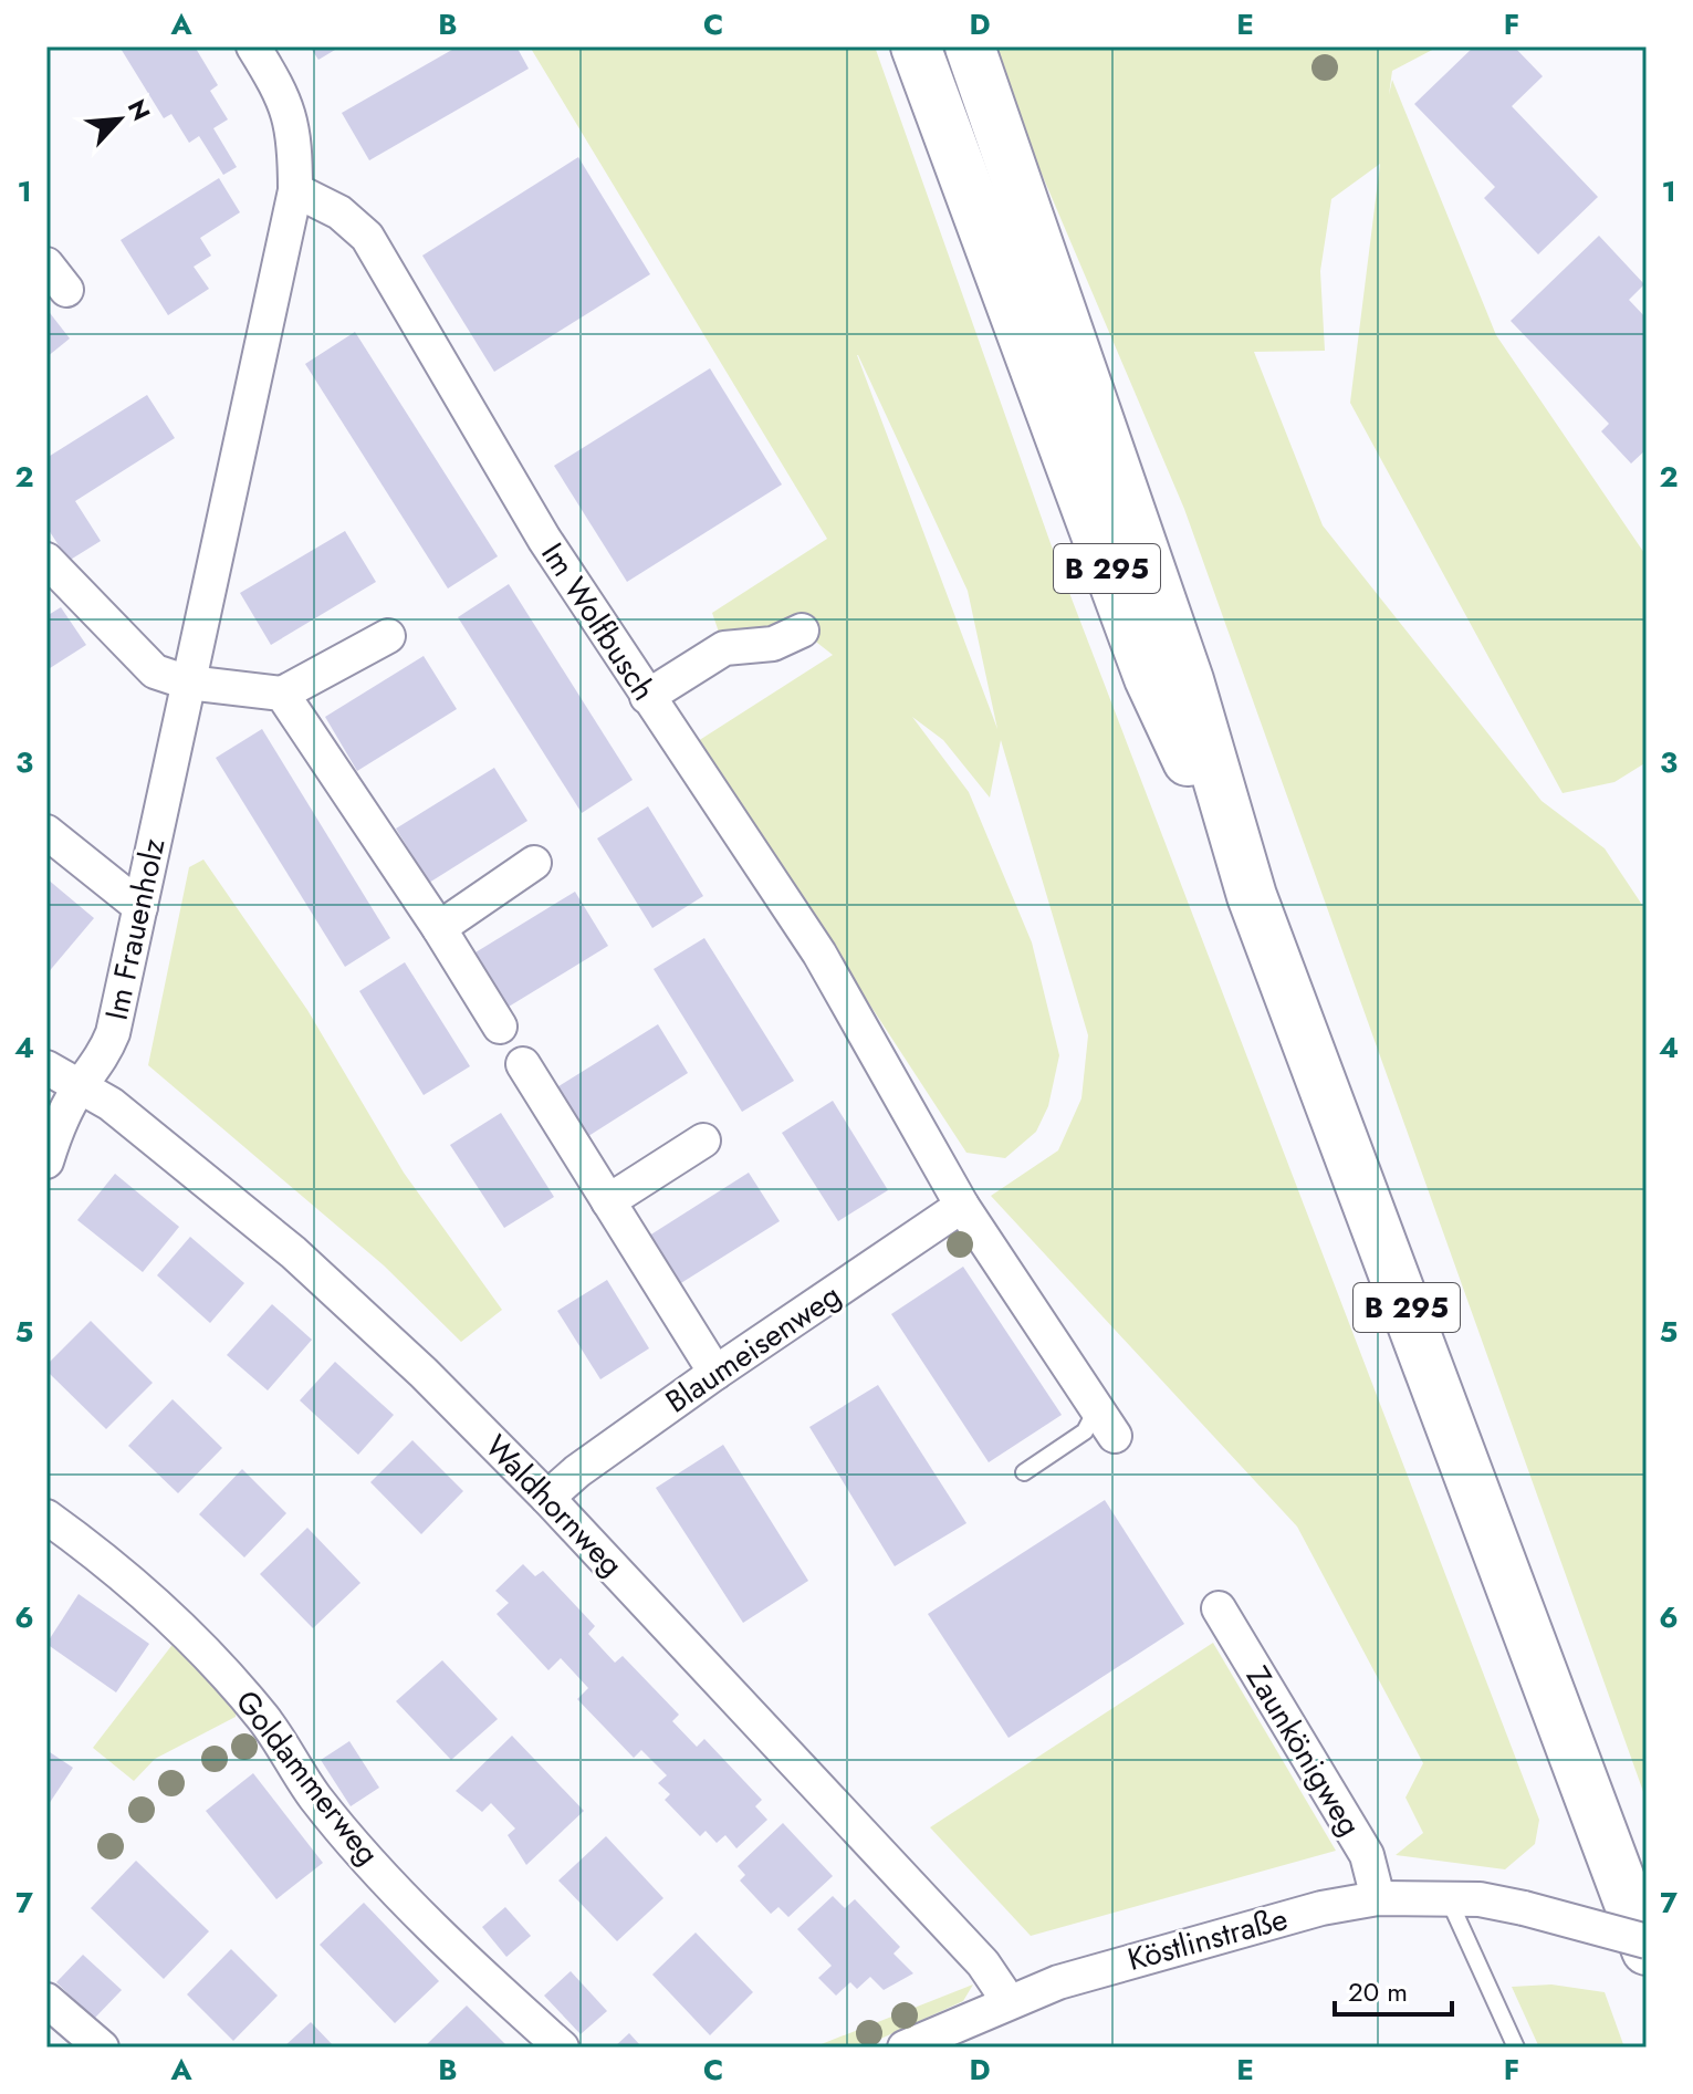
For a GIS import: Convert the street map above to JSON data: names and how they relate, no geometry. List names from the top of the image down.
{
  "streets": {
    "main road": ["B 295"],
    "street": [
      "Im Wolfbusch",
      "Im Frauenholz",
      "Blaumeisenweg",
      "Waldhornweg",
      "Zaunkönigweg",
      "Goldammerweg",
      "Köstlinstraße"
    ]
  },
  "crossings": [
    ["Im Wolfbusch", "Im Frauenholz"],
    ["Im Wolfbusch", "Blaumeisenweg"],
    ["Im Frauenholz", "Waldhornweg"],
    ["Blaumeisenweg", "Waldhornweg"],
    ["Waldhornweg", "Köstlinstraße"],
    ["Zaunkönigweg", "Köstlinstraße"]
  ],
  "scale_bar": "20 m",
  "north": "top right",
  "grid": {
    "columns": [
      "A",
      "B",
      "C",
      "D",
      "E",
      "F"
    ],
    "rows": [
      "1",
      "2",
      "3",
      "4",
      "5",
      "6",
      "7"
    ]
  }
}
